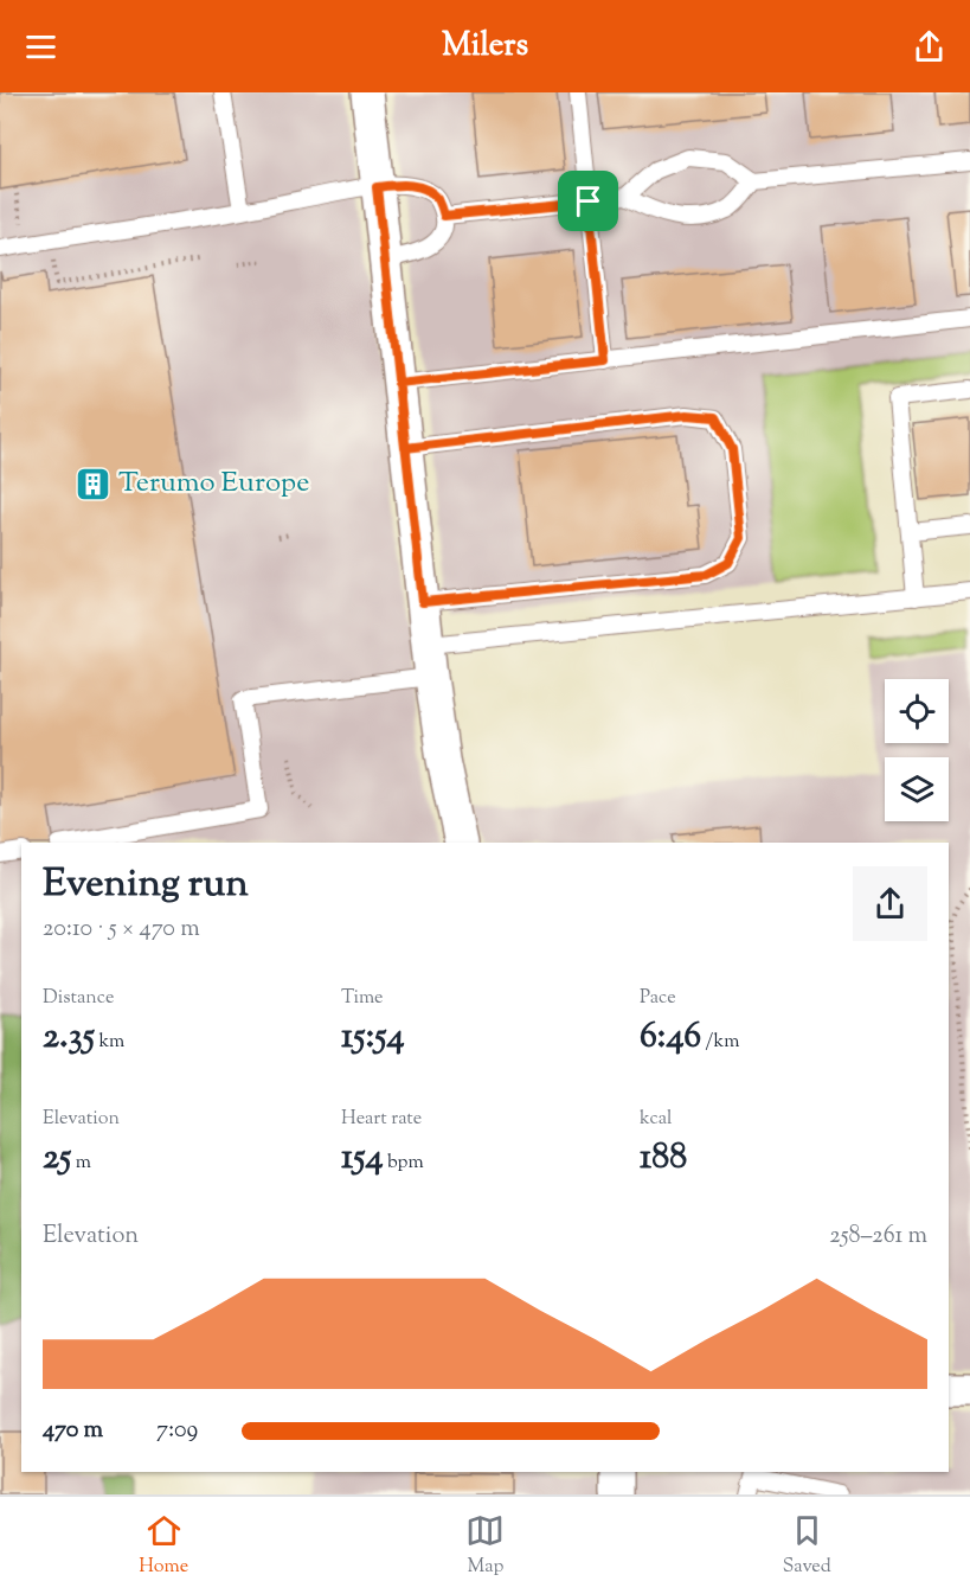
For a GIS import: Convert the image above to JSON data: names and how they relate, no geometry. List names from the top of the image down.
{
  "places": {
    "building": ["Terumo Europe"]
  },
  "page": {
    "header": "Milers",
    "heading": ["Evening run", "20:10 · 5 × 470 m"],
    "stats": [
      ["Distance", "2.35 km"],
      ["Time", "15:54"],
      ["Pace", "6:46 /km"],
      ["Elevation", "25 m"],
      ["Heart rate", "154 bpm"],
      ["kcal", "188"]
    ],
    "chart": ["Elevation", "258–261 m"],
    "list": [
      {
        "name": "470 m",
        "note": "7:09"
      }
    ],
    "tabs": ["Home", "Map", "Saved"]
  }
}
